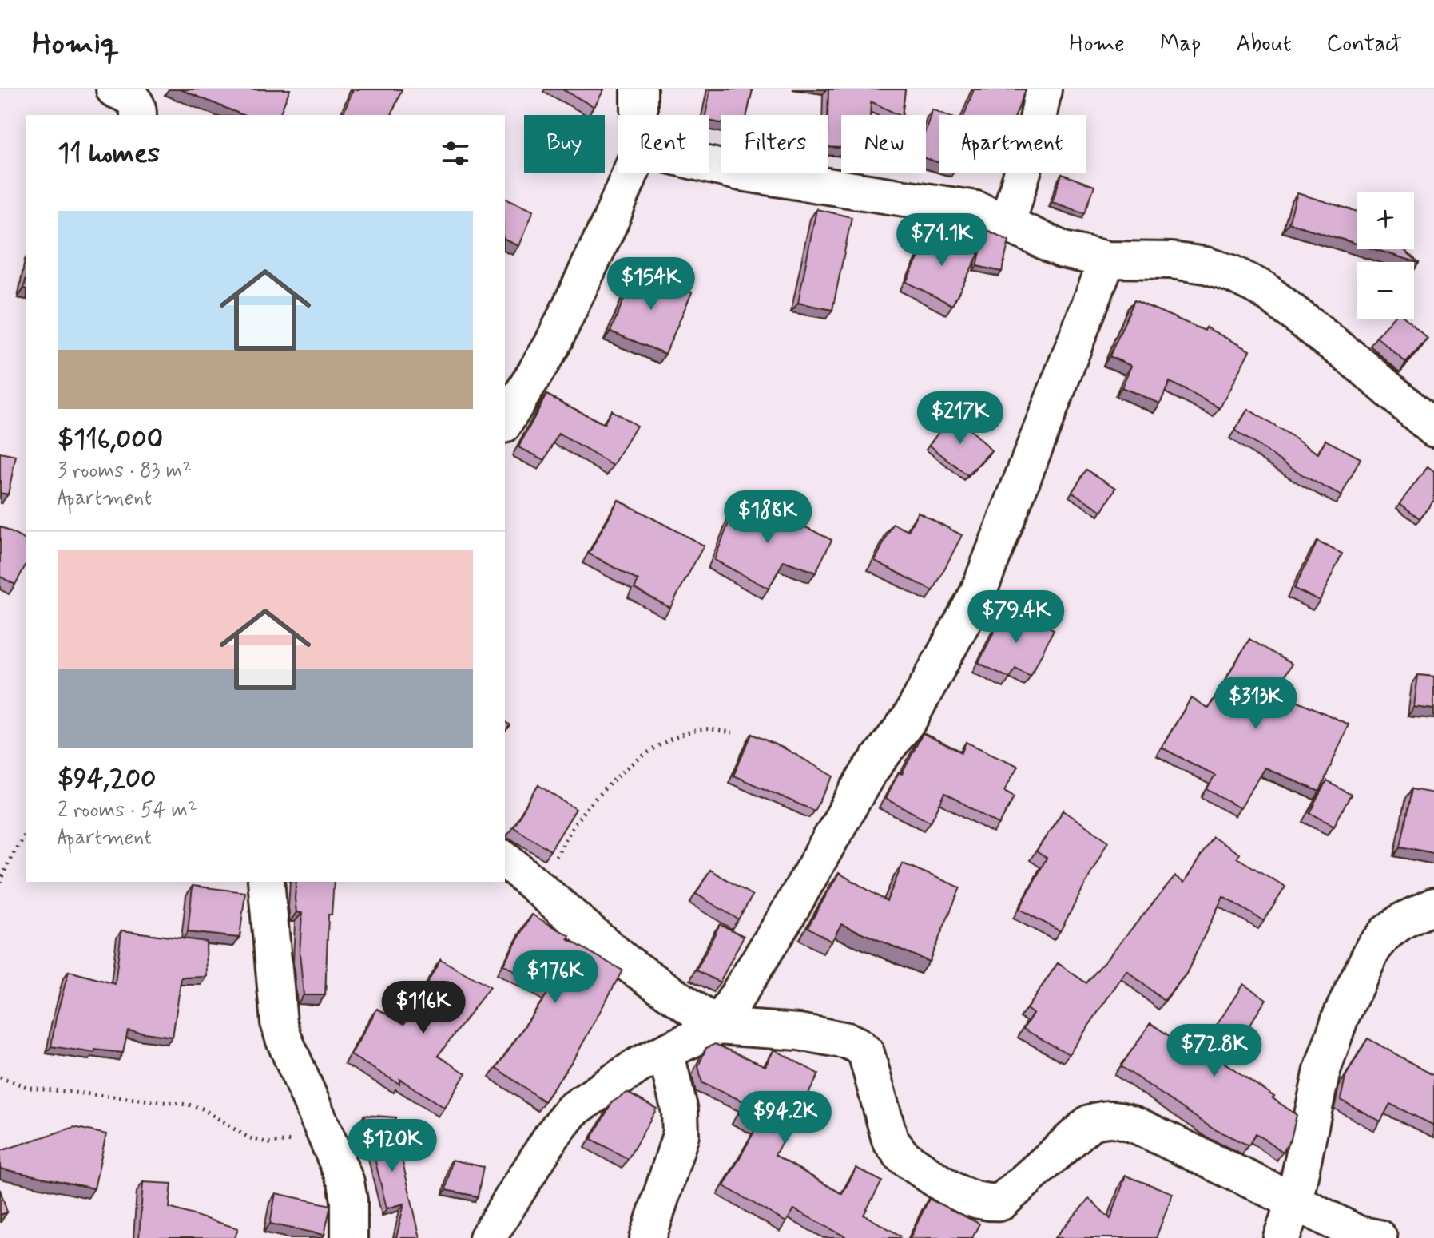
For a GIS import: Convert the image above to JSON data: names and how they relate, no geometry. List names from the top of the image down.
{
  "page": {
    "header": "Homiq",
    "nav": [
      "Home",
      "Map",
      "About",
      "Contact"
    ],
    "chip": [
      "Buy",
      "Rent",
      "Filters",
      "New",
      "Apartment"
    ],
    "heading": "11 homes",
    "map_buttons": ["+", "−"],
    "list": [
      {
        "name": "$116,000",
        "note": "3 rooms · 83 m² · Apartment"
      },
      {
        "name": "$94,200",
        "note": "2 rooms · 54 m² · Apartment"
      }
    ],
    "price": [
      "$71.1K",
      "$154K",
      "$217K",
      "$188K",
      "$79.4K",
      "$313K",
      "$176K",
      "$116K",
      "$72.8K",
      "$94.2K",
      "$120K"
    ]
  }
}
